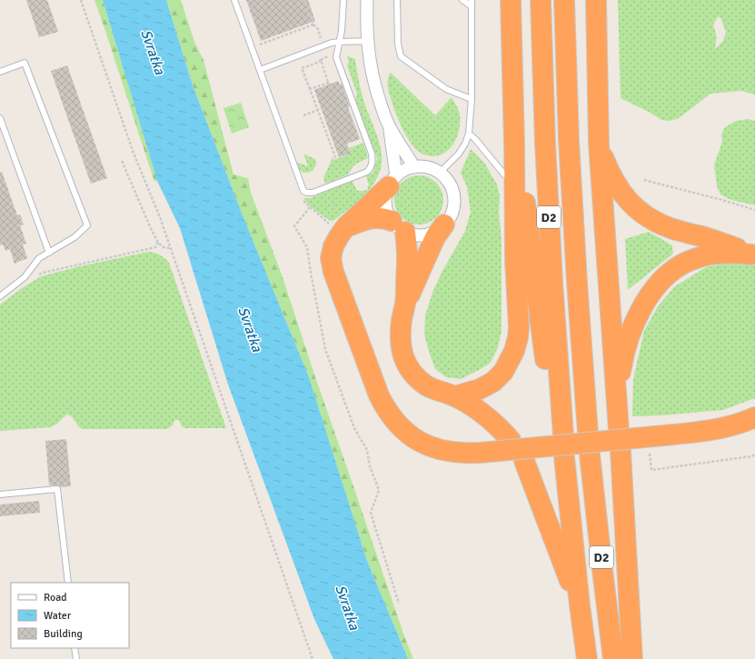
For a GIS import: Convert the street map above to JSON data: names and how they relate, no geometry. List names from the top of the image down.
{
  "streets": {
    "highway": ["D2"]
  },
  "water": ["Svratka"],
  "legend": ["Road", "Water", "Building"]
}
